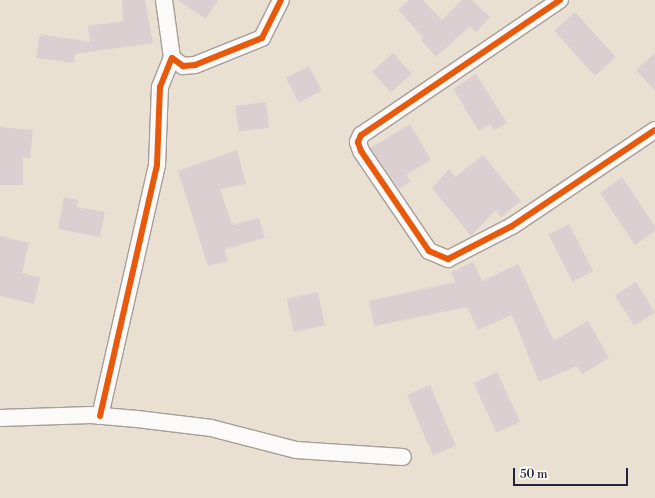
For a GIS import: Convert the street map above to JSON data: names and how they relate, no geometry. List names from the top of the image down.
{
  "scale_bar": "50 m"
}
